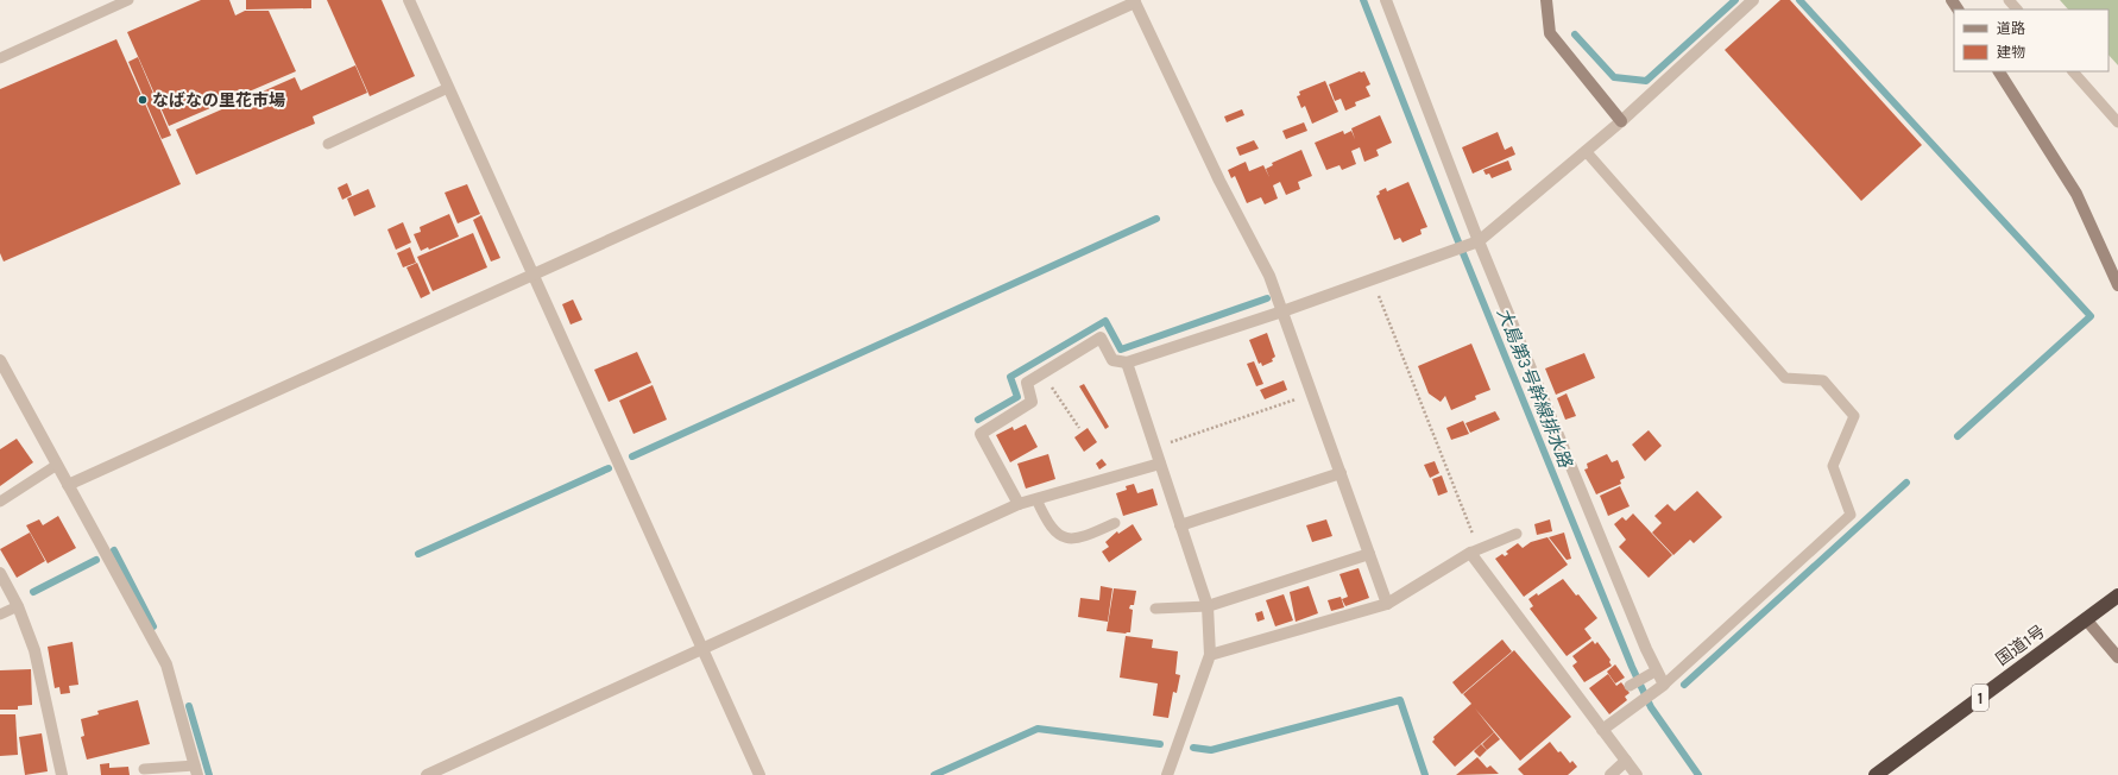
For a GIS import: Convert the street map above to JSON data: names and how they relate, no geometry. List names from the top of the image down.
{
  "streets": {
    "highway": ["国道1号", "1"]
  },
  "water": ["大島第3号幹線排水路"],
  "places": ["なばなの里花市場"],
  "legend": ["道路", "建物"]
}
